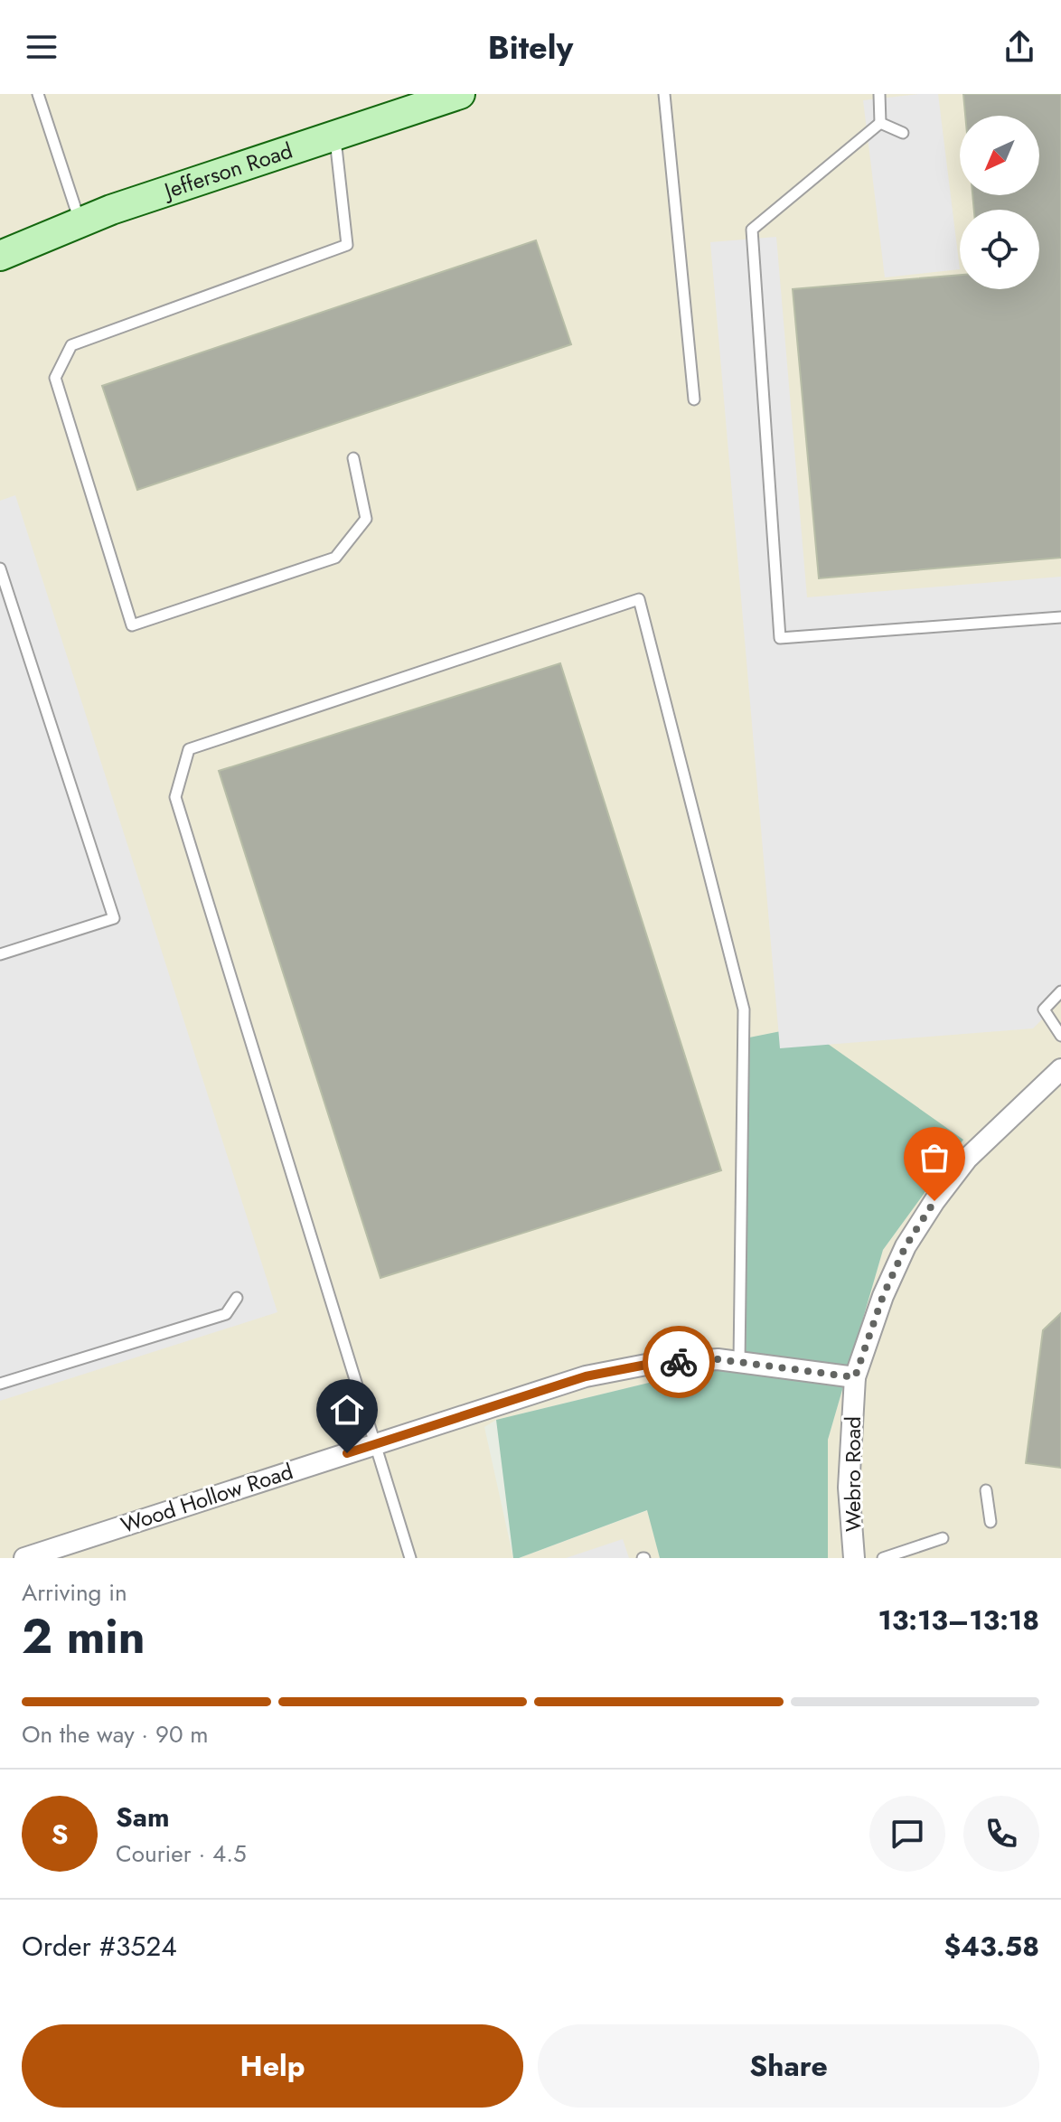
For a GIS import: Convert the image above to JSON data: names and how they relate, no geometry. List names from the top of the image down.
{
  "streets": {
    "main road": ["Jefferson Road"],
    "street": ["Webro Road", "Wood Hollow Road"]
  },
  "crossings": [
    ["Webro Road", "Wood Hollow Road"]
  ],
  "north": "bottom left",
  "page": {
    "header": "Bitely",
    "heading": ["2 min", "Arriving in", "13:13–13:18"],
    "panel": [
      "Sam",
      "Courier · 4.5",
      "Order #3524",
      "$43.58"
    ],
    "bar": "On the way · 90 m",
    "round": "S",
    "buttons": ["Help", "Share"]
  }
}
